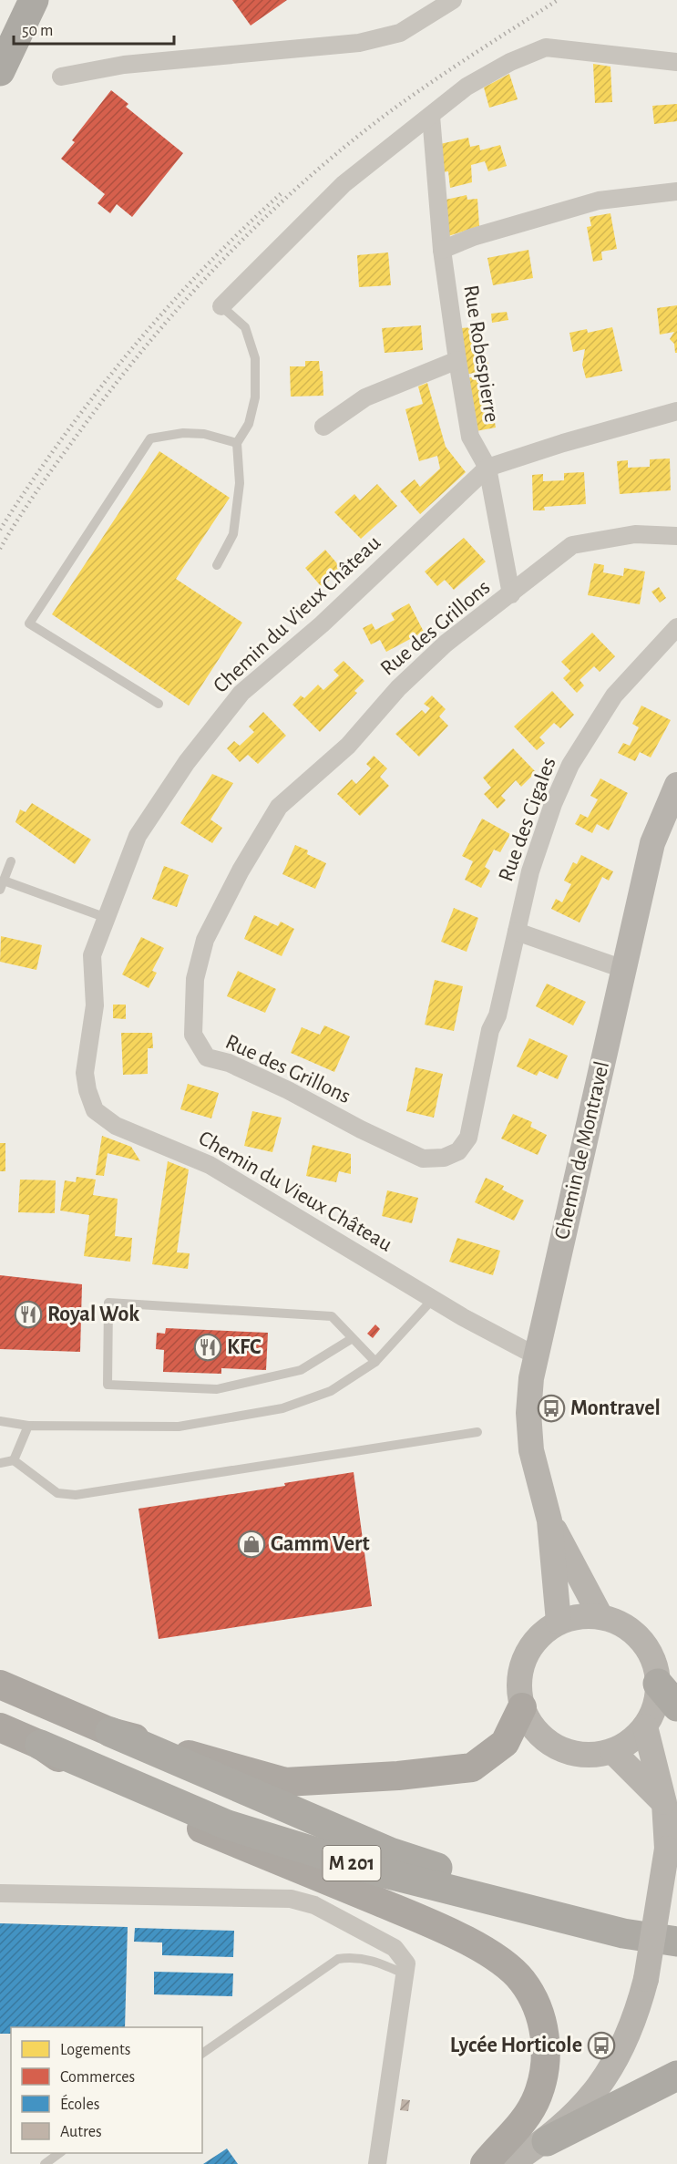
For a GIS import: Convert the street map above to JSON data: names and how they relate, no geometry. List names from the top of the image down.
{
  "streets": {
    "highway": ["M 201"],
    "street": [
      "Rue Robespierre",
      "Chemin du Vieux Château",
      "Rue des Grillons",
      "Rue des Cigales",
      "Chemin de Montravel"
    ]
  },
  "crossings": [
    ["Rue Robespierre", "Chemin du Vieux Château"],
    ["Rue Robespierre", "Rue des Grillons"],
    ["Chemin du Vieux Château", "Chemin de Montravel"],
    ["Rue des Grillons", "Rue des Cigales"]
  ],
  "places": {
    "restaurant": ["Royal Wok", "KFC"],
    "bus stop": ["Montravel", "Lycée Horticole"],
    "shop": ["Gamm Vert"]
  },
  "legend": [
    "Logements",
    "Commerces",
    "Écoles",
    "Autres"
  ],
  "scale_bar": "50 m"
}
